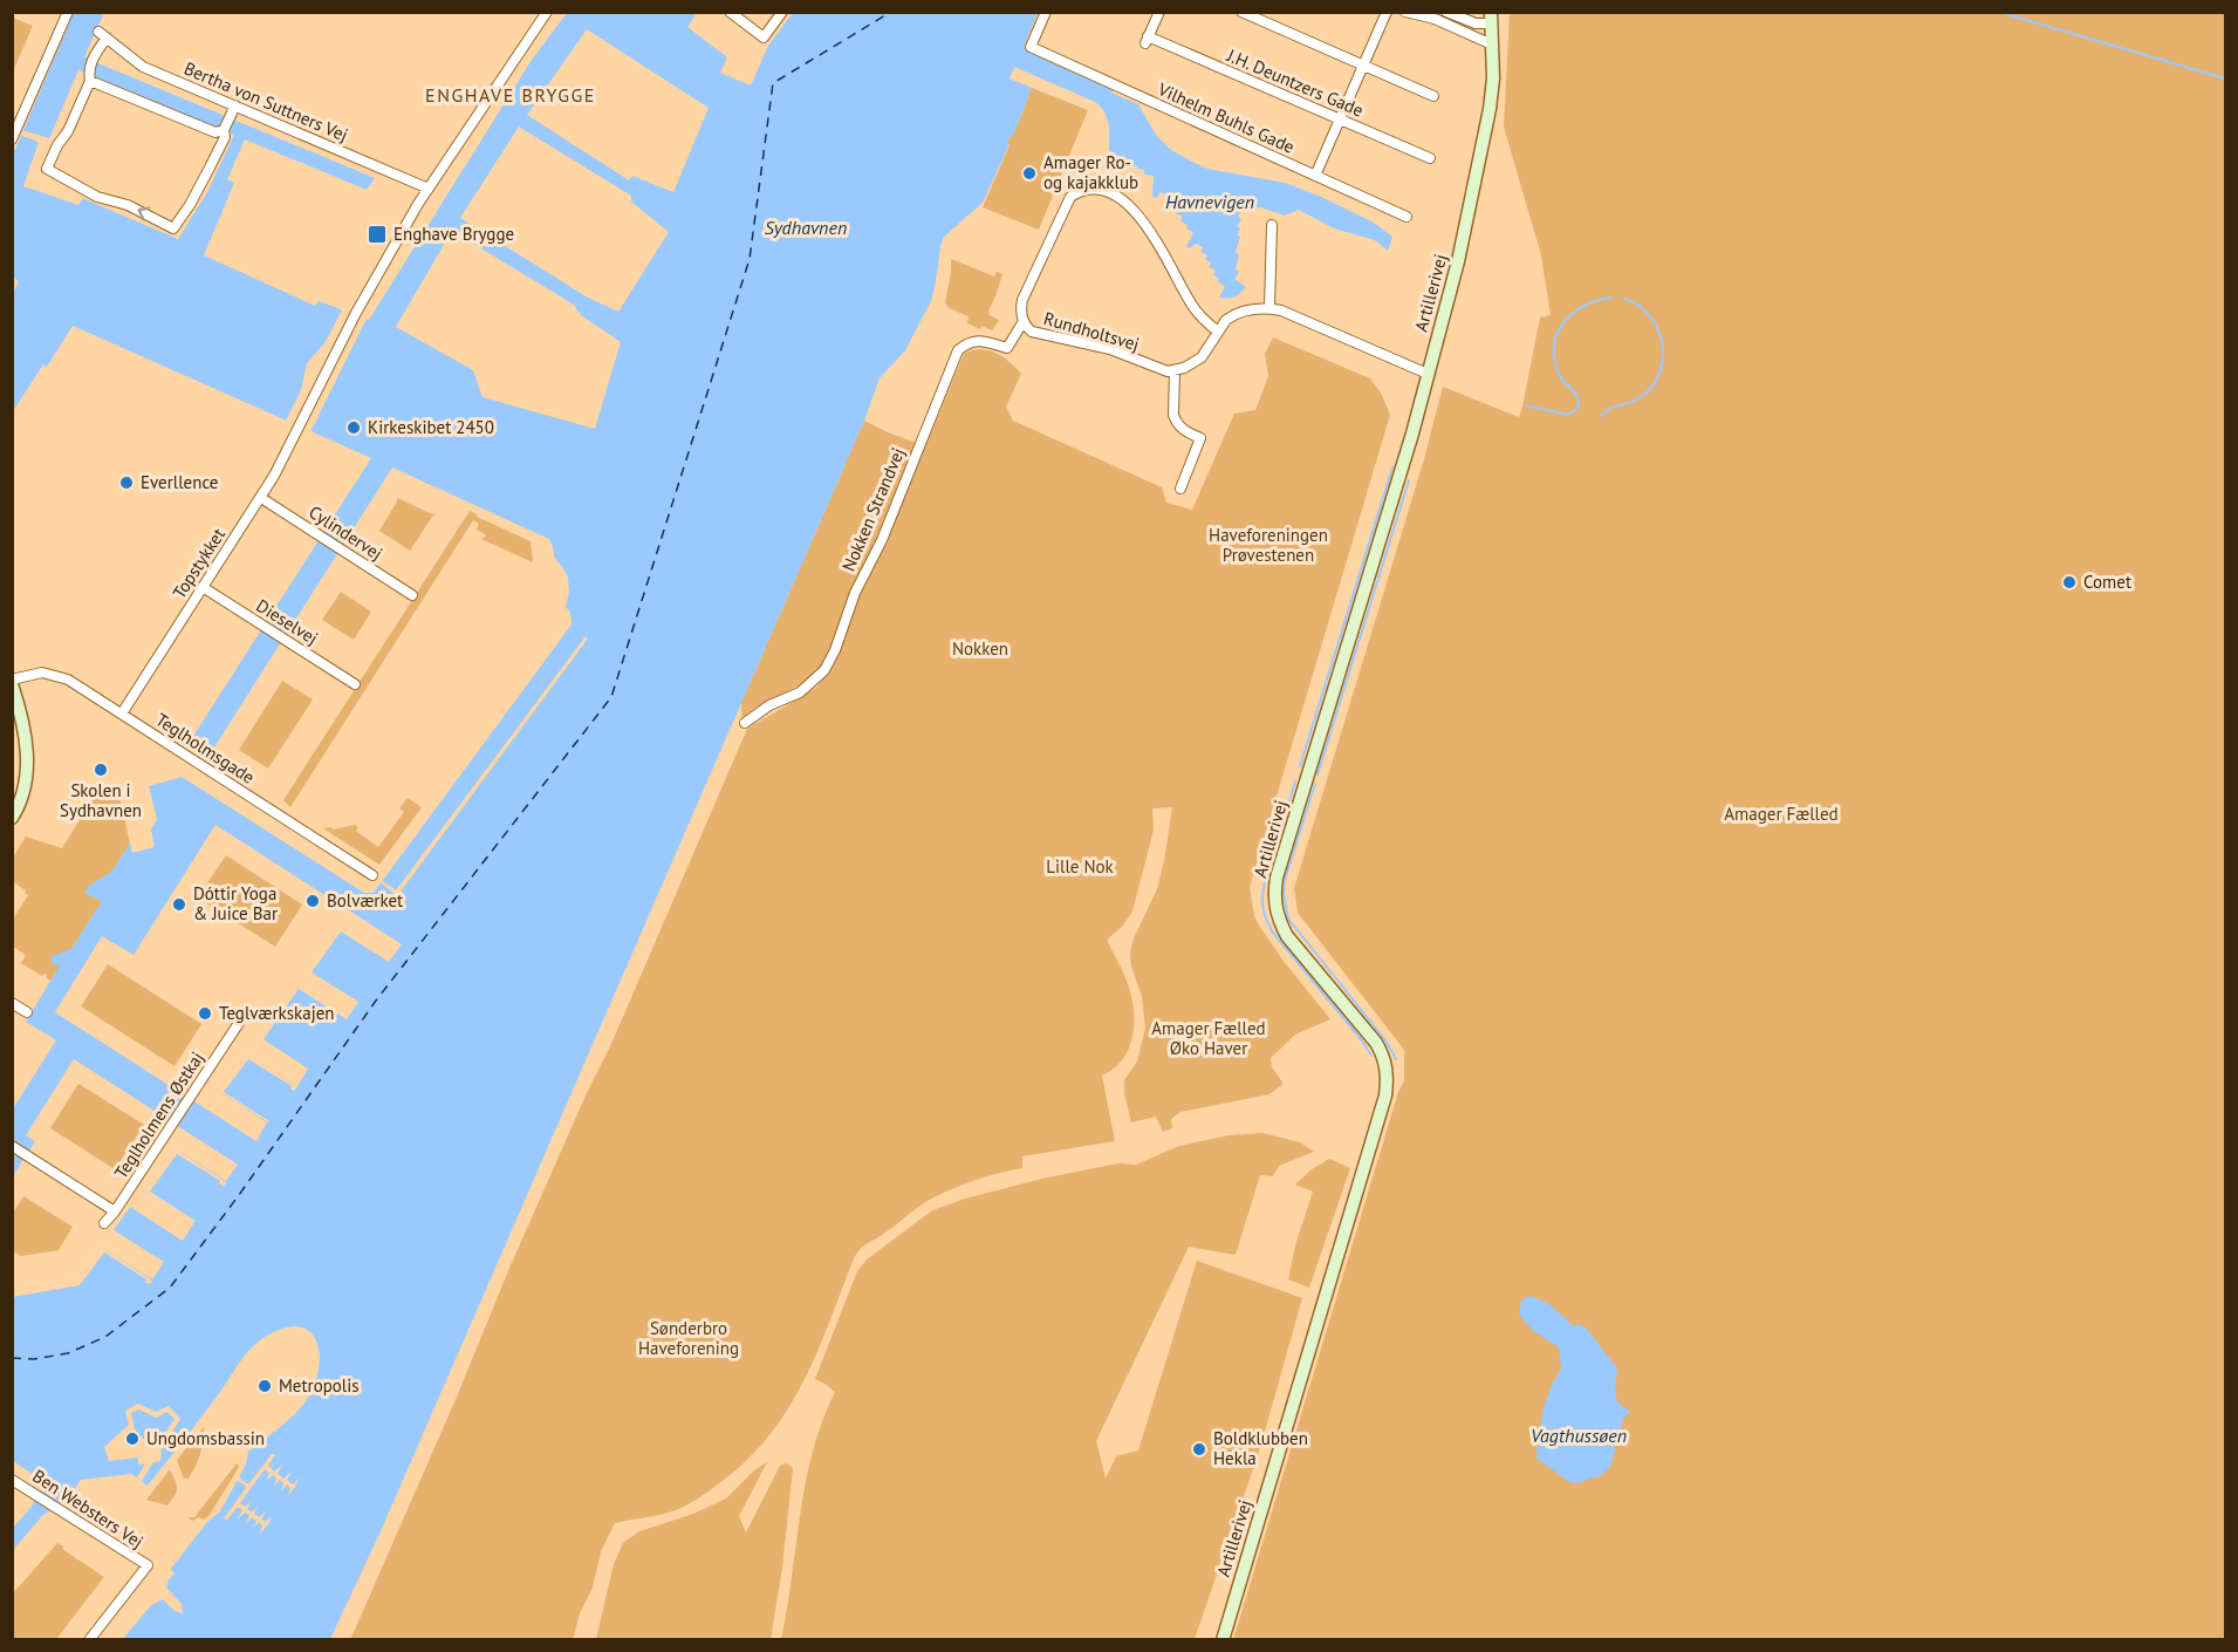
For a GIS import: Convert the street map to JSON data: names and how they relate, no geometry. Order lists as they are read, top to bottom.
{
  "streets": {
    "street": [
      "J.H. Deuntzers Gade",
      "Bertha von Suttners Vej",
      "Vilhelm Buhls Gade",
      "Artillerivej",
      "Rundholtsvej",
      "Nokken Strandvej",
      "Cylindervej",
      "Topstykket",
      "Dieselvej",
      "Teglholmsgade",
      "Teglholmens Østkaj",
      "Ben Websters Vej"
    ]
  },
  "crossings": [
    ["Bertha von Suttners Vej", "Topstykket"],
    ["Rundholtsvej", "Nokken Strandvej"],
    ["Cylindervej", "Topstykket"],
    ["Topstykket", "Dieselvej"],
    ["Topstykket", "Teglholmsgade"]
  ],
  "districts": ["ENGHAVE BRYGGE"],
  "water": ["Havnevigen", "Sydhavnen", "Vagthussøen"],
  "parks": [
    "Haveforeningen Prøvestenen",
    "Nokken",
    "Amager Fælled",
    "Lille Nok",
    "Amager Fælled Øko Haver",
    "Sønderbro Haveforening"
  ],
  "places": {
    "other": [
      "Amager Ro- og kajakklub",
      "Kirkeskibet 2450",
      "Everllence",
      "Comet",
      "Skolen i Sydhavnen",
      "Bolværket",
      "Dóttir Yoga & Juice Bar",
      "Teglværkskajen",
      "Metropolis",
      "Ungdomsbassin",
      "Boldklubben Hekla"
    ],
    "transit": ["Enghave Brygge"]
  }
}
